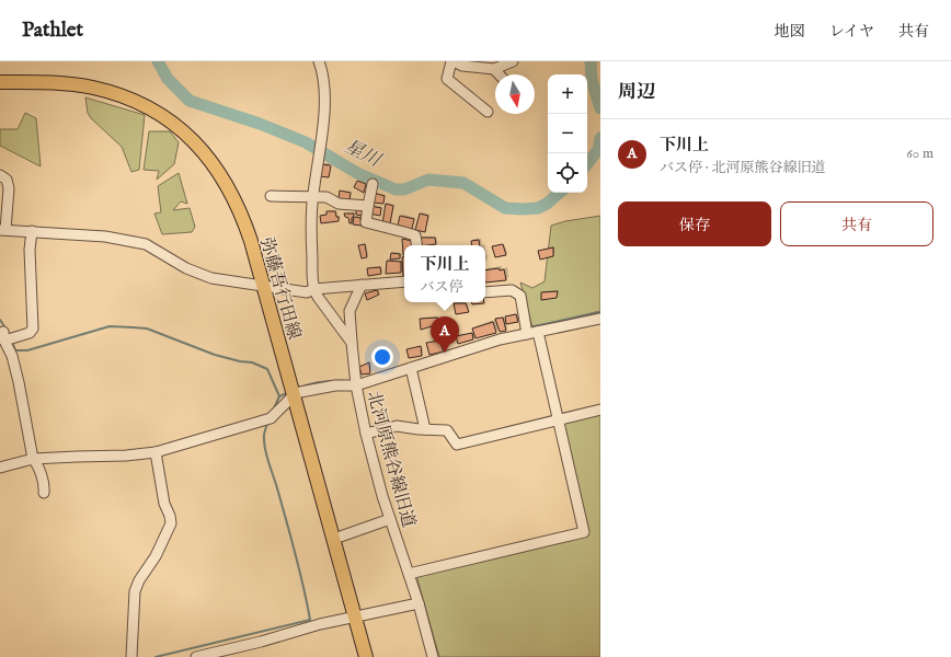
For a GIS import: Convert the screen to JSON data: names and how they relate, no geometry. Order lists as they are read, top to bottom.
{
  "streets": {
    "main road": ["弥藤吾行田線"],
    "street": ["北河原熊谷線旧道"]
  },
  "water": ["星川"],
  "north": "bottom",
  "page": {
    "header": "Pathlet",
    "nav": ["地図", "レイヤ", "共有"],
    "heading": "周辺",
    "map_buttons": ["+", "−"],
    "list": [
      {
        "mark": "A",
        "name": "下川上",
        "note": "バス停 · 北河原熊谷線旧道",
        "value": "60 m"
      }
    ],
    "buttons": ["保存", "共有"],
    "popup": ["下川上", "バス停"],
    "pins": "A"
  }
}
